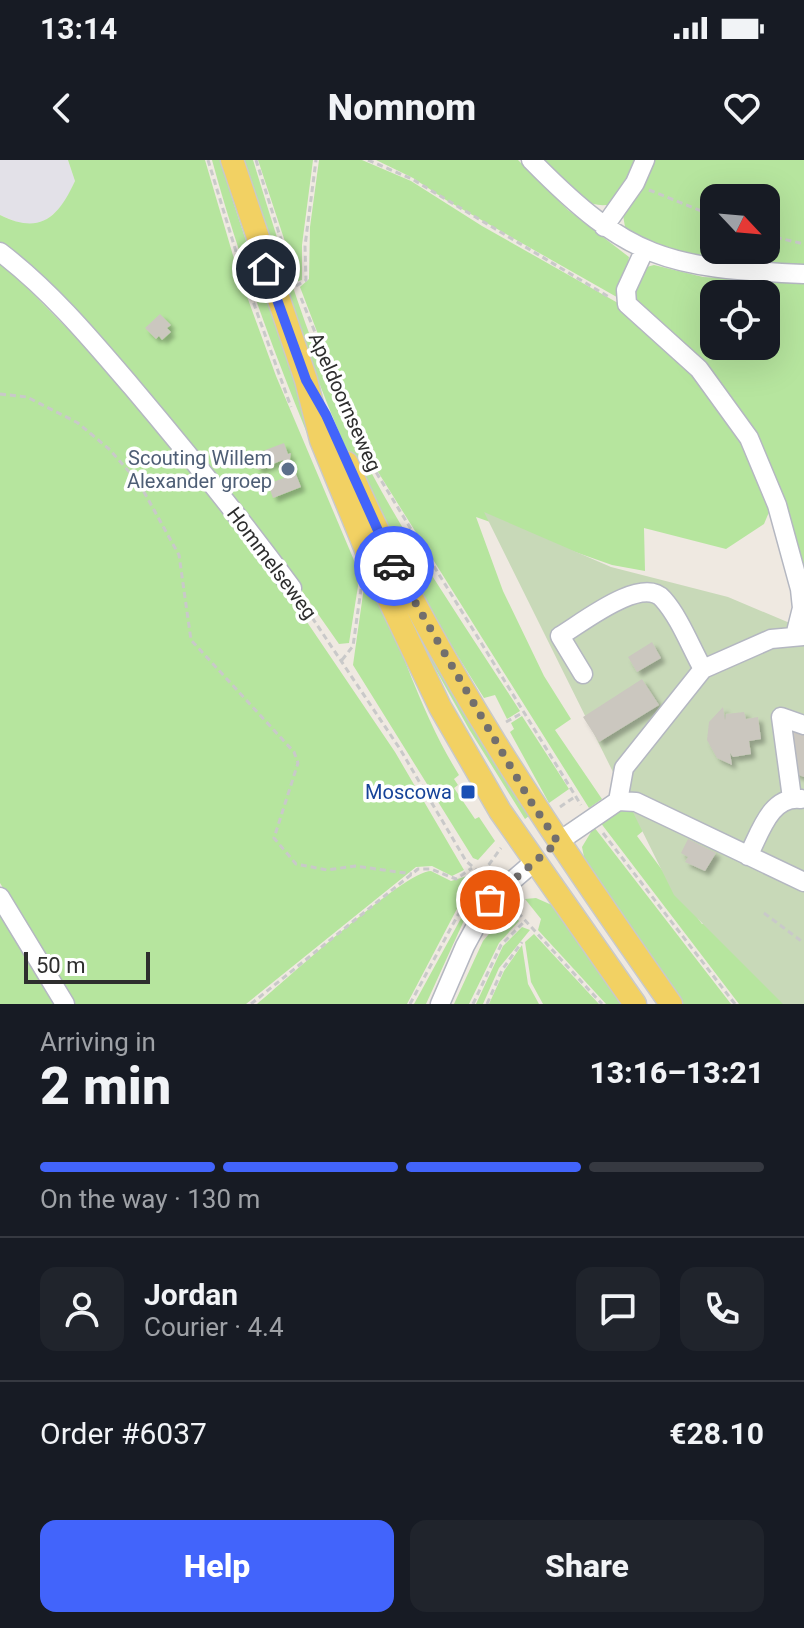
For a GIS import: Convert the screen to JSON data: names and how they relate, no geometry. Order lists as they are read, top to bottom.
{
  "streets": {
    "main road": ["Apeldoornseweg"],
    "street": ["Hommelseweg"]
  },
  "places": {
    "other": ["Scouting Willem Alexander groep"],
    "transit": ["Moscowa"]
  },
  "scale_bar": "50 m",
  "north": "bottom right",
  "page": {
    "status": "13:14",
    "header": "Nomnom",
    "scale": "50 m",
    "heading": ["2 min", "Arriving in", "13:16–13:21"],
    "panel": [
      "Jordan",
      "Courier · 4.4",
      "Order #6037",
      "€28.10"
    ],
    "bar": "On the way · 130 m",
    "buttons": ["Help", "Share"]
  }
}
